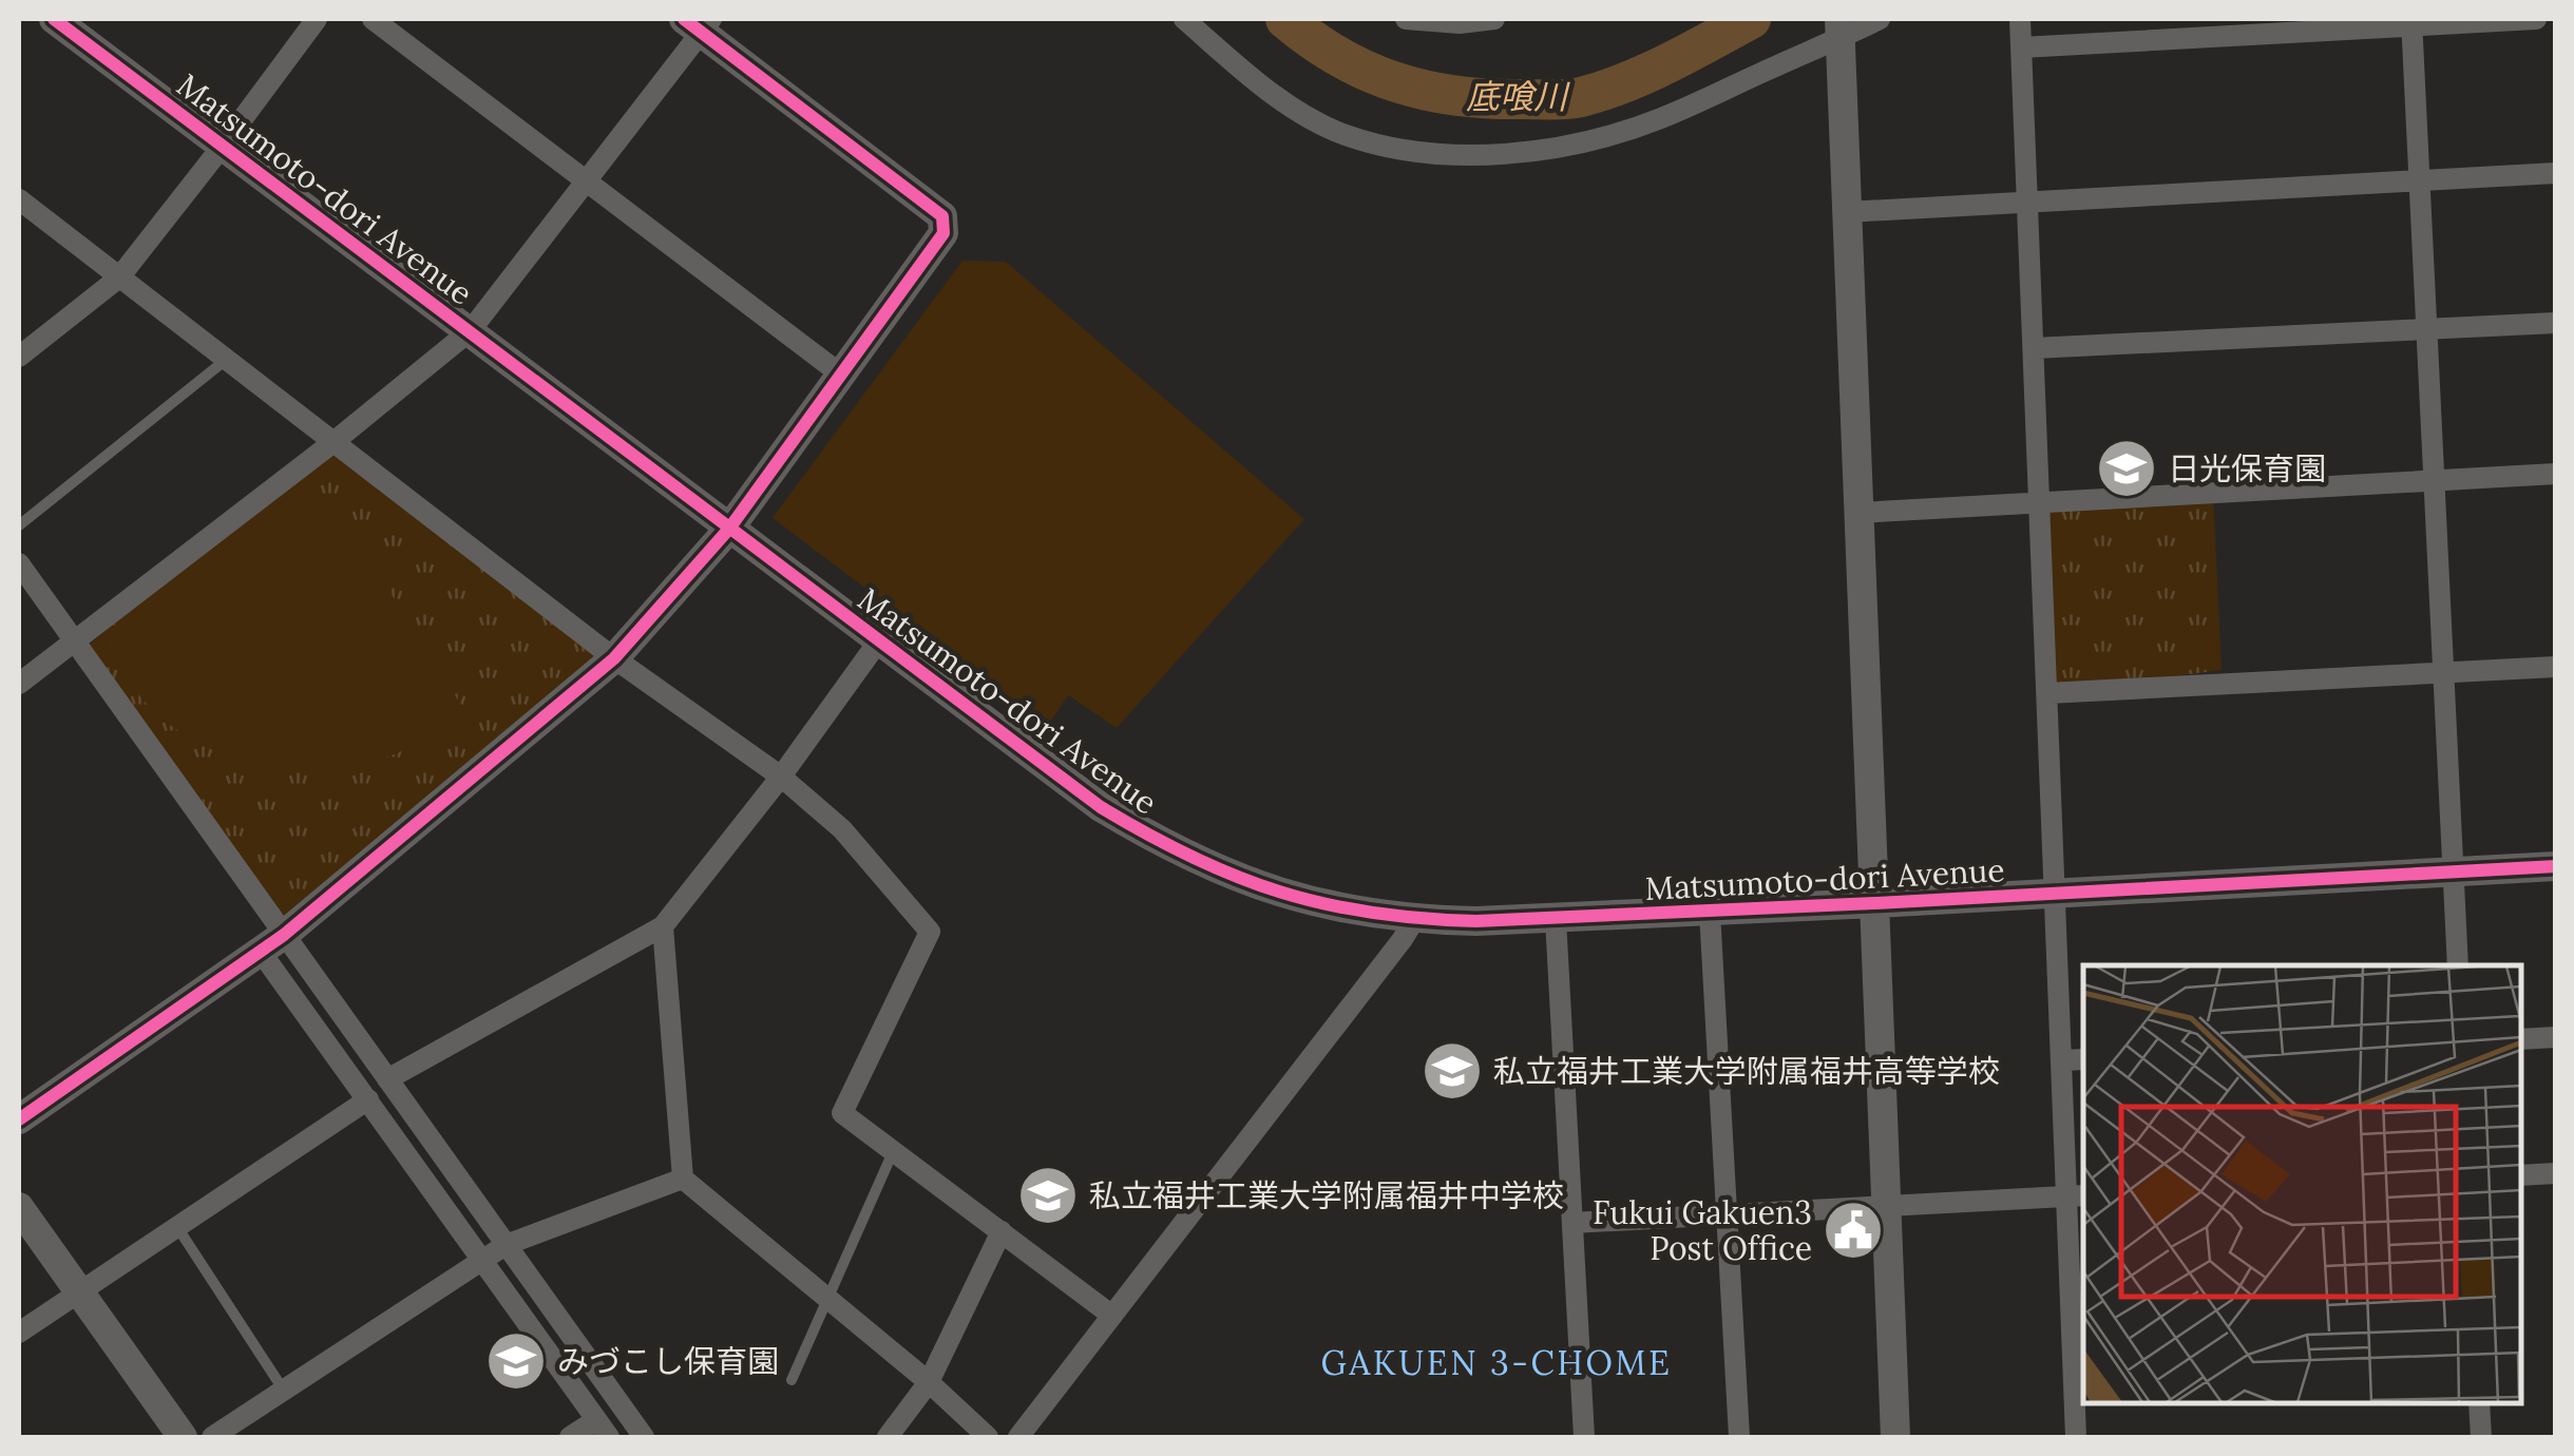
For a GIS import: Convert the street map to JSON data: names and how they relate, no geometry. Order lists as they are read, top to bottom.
{
  "streets": {
    "street": ["Matsumoto-dori Avenue"]
  },
  "districts": ["GAKUEN 3-CHOME"],
  "water": ["底喰川"],
  "places": {
    "school or university": [
      "日光保育園",
      "私立福井工業大学附属福井高等学校",
      "私立福井工業大学附属福井中学校",
      "みづこし保育園"
    ],
    "public building": ["Fukui Gakuen3 Post Office"]
  }
}
